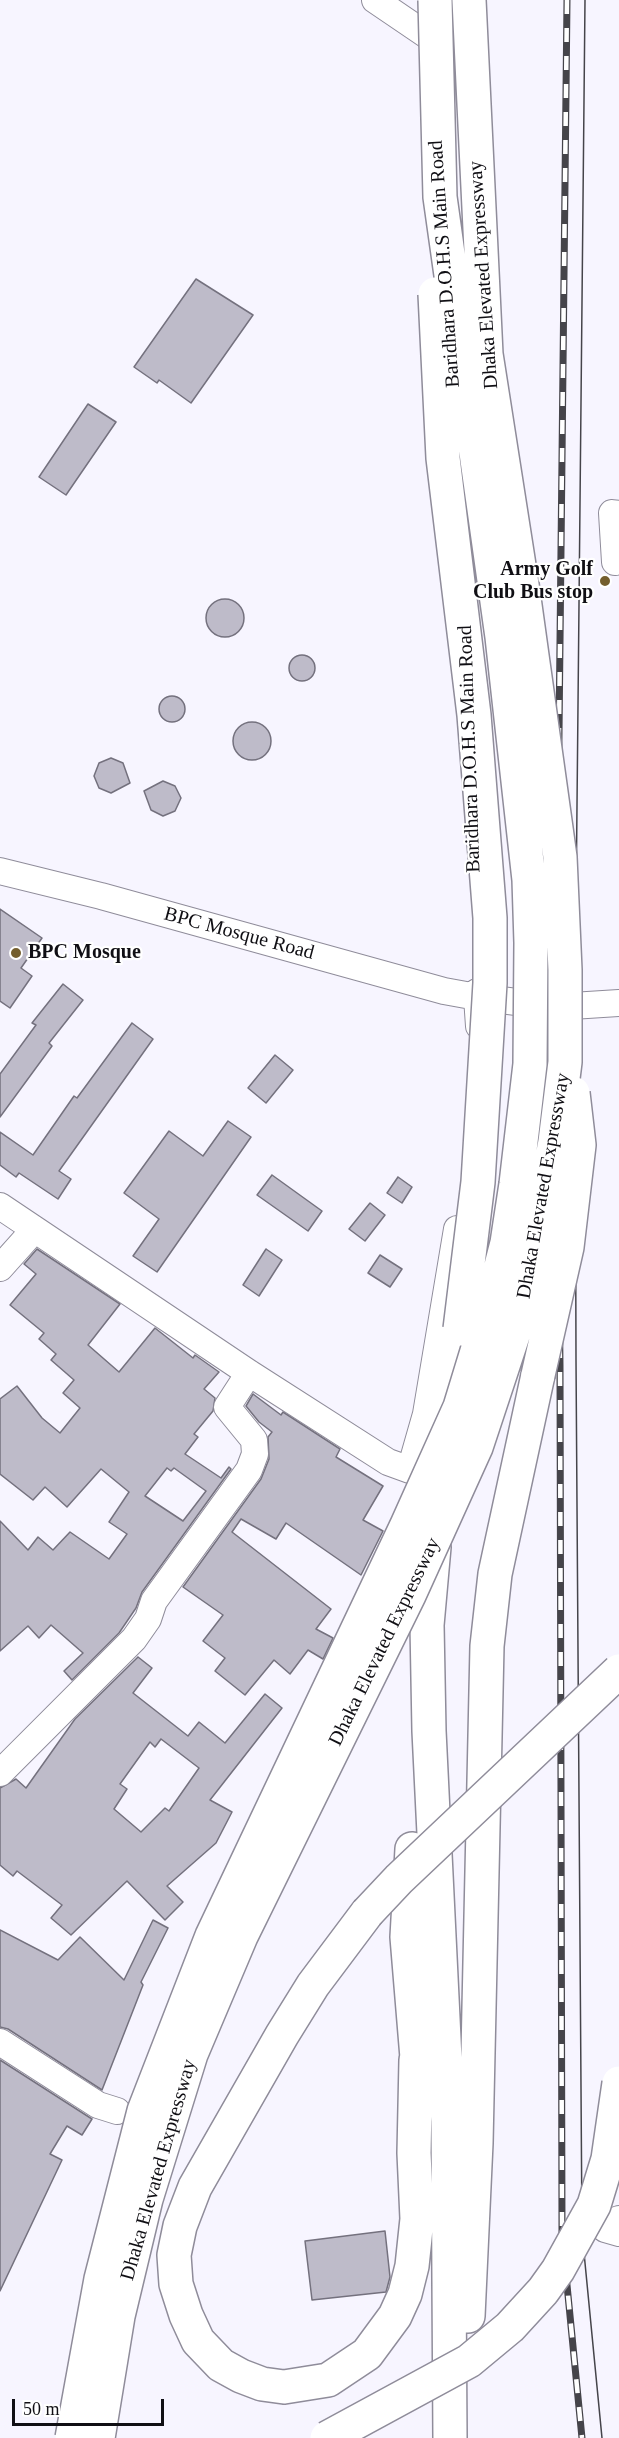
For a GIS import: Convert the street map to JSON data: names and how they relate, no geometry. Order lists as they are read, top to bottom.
{
  "streets": {
    "highway": ["Dhaka Elevated Expressway"],
    "street": ["Baridhara D.O.H.S Main Road", "BPC Mosque Road"]
  },
  "crossings": [
    ["Baridhara D.O.H.S Main Road", "BPC Mosque Road"]
  ],
  "places": ["Army Golf Club Bus stop", "BPC Mosque"],
  "scale_bar": "50 m"
}
